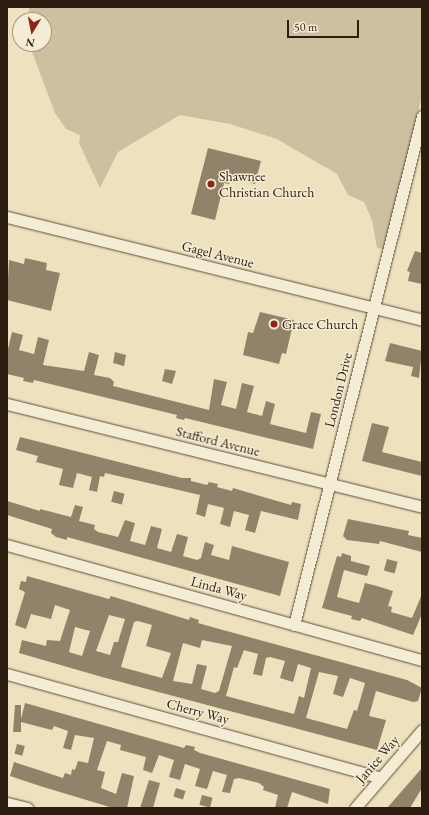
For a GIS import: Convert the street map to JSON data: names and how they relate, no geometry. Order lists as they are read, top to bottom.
{
  "streets": {
    "street": [
      "Gagel Avenue",
      "London Drive",
      "Stafford Avenue",
      "Linda Way",
      "Cherry Way",
      "Janice Way"
    ]
  },
  "crossings": [
    ["Gagel Avenue", "London Drive"],
    ["London Drive", "Stafford Avenue"],
    ["London Drive", "Linda Way"],
    ["Cherry Way", "Janice Way"]
  ],
  "places": ["Shawnee Christian Church", "Grace Church"],
  "scale_bar": "50 m",
  "north": "bottom"
}
